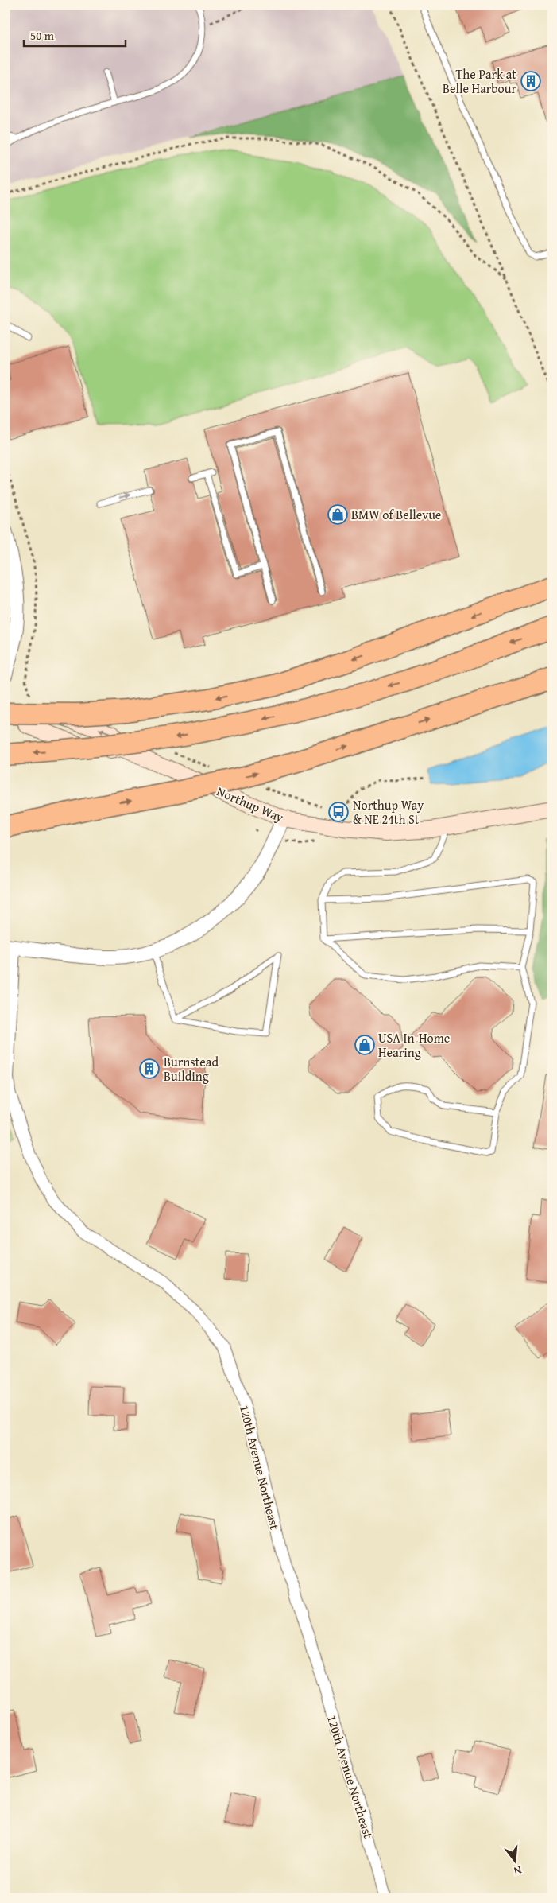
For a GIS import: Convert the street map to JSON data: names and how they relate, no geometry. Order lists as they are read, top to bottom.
{
  "streets": {
    "main road": ["Northup Way"],
    "street": ["120th Avenue Northeast"]
  },
  "places": {
    "building": ["The Park at Belle Harbour", "Burnstead Building"],
    "shop": ["BMW of Bellevue", "USA In-Home Hearing"],
    "bus stop": ["Northup Way & NE 24th St"]
  },
  "scale_bar": "50 m",
  "north": "bottom"
}
